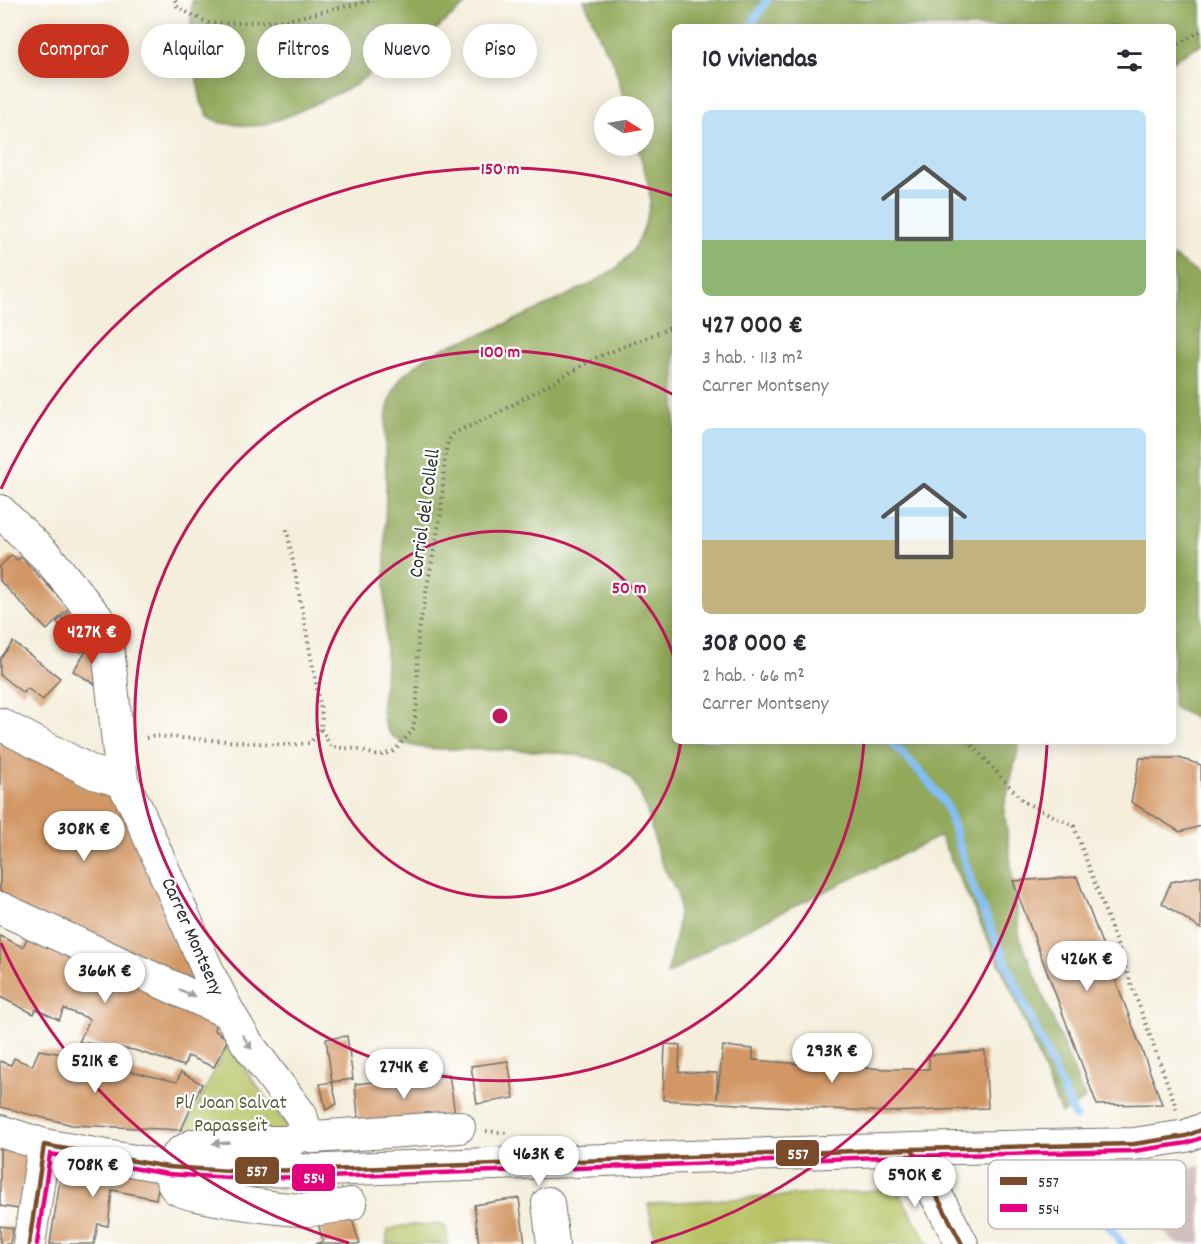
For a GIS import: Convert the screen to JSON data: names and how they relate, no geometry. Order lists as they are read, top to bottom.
{
  "streets": {
    "street": ["Carrer Montseny"],
    "path": ["Corriol del Collell"]
  },
  "parks": ["Pl/ Joan Salvat Papasseït"],
  "lines": ["transit line 557", "transit line 554"],
  "legend": ["557", "554"],
  "north": "right",
  "page": {
    "chip": [
      "Comprar",
      "Alquilar",
      "Filtros",
      "Nuevo",
      "Piso"
    ],
    "heading": "10 viviendas",
    "list": [
      {
        "name": "427 000 €",
        "note": "3 hab. · 113 m² · Carrer Montseny"
      },
      {
        "name": "308 000 €",
        "note": "2 hab. · 66 m² · Carrer Montseny"
      }
    ],
    "price": [
      "427K €",
      "308K €",
      "426K €",
      "366K €",
      "293K €",
      "521K €",
      "274K €",
      "463K €",
      "708K €",
      "590K €"
    ]
  },
  "rings": ["150 m", "100 m", "50 m"]
}
